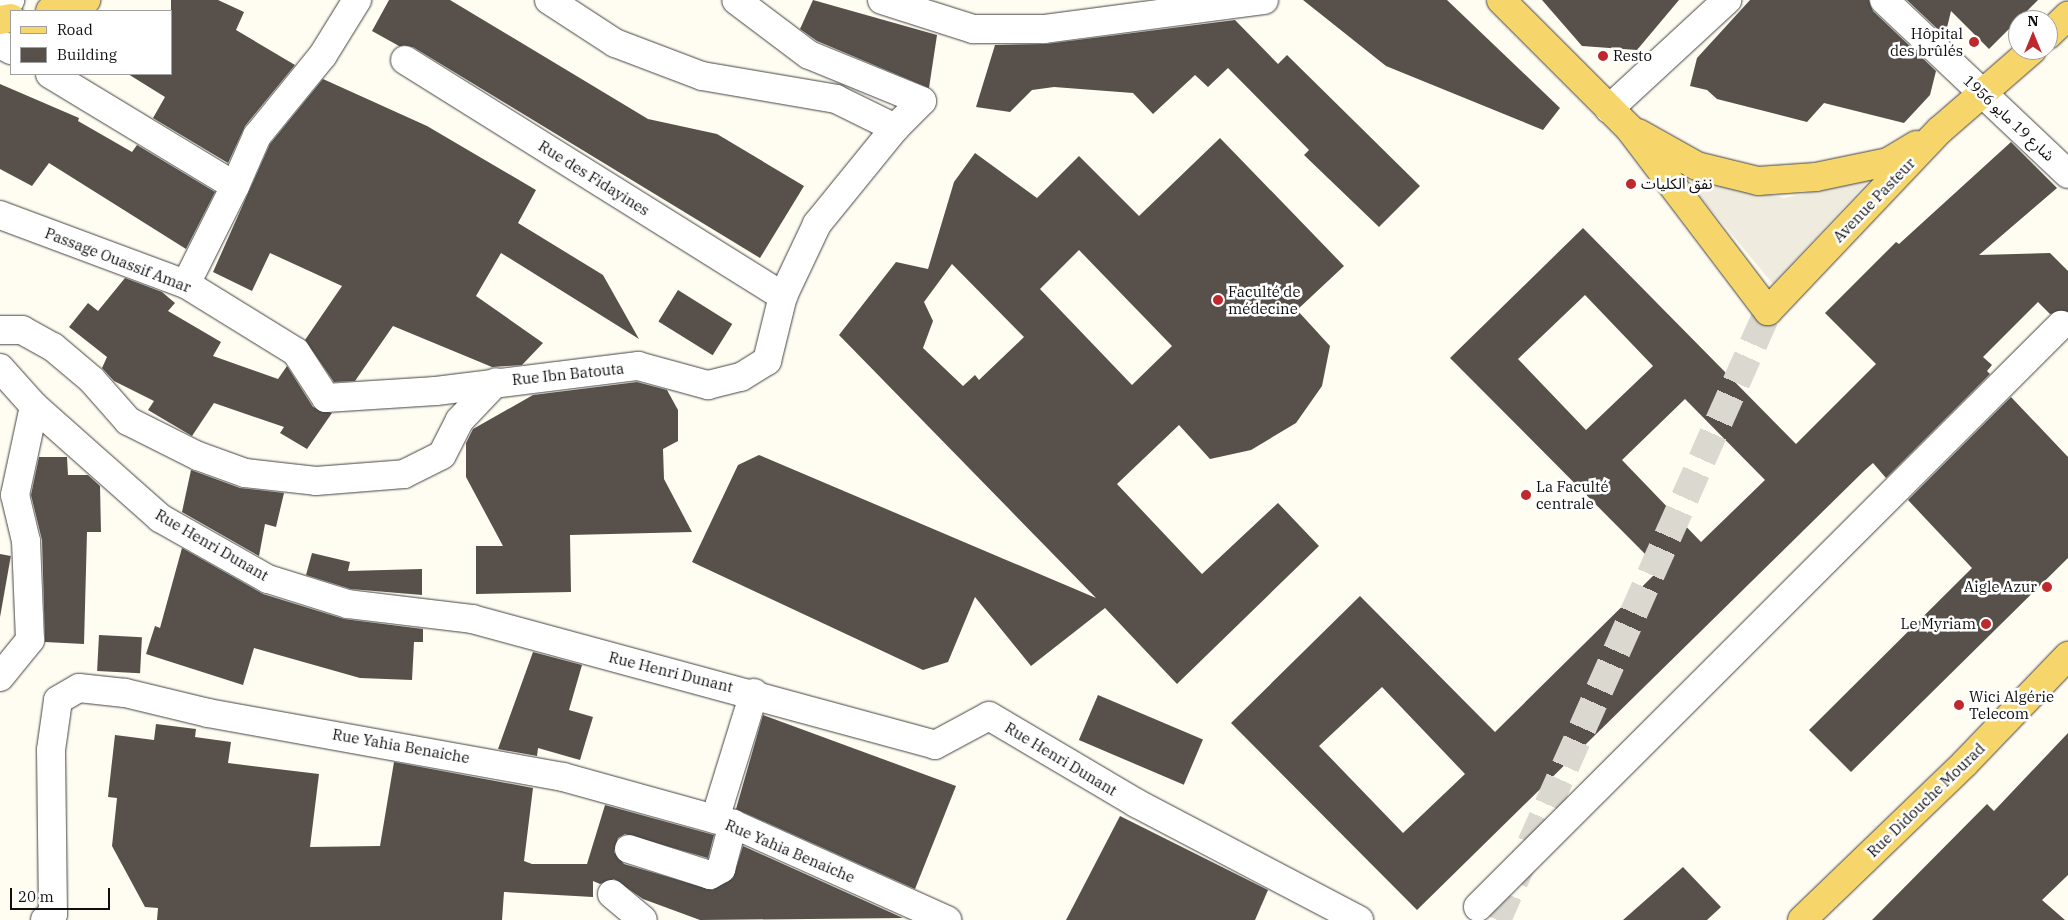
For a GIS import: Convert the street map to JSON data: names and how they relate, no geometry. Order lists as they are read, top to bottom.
{
  "streets": {
    "main road": ["Avenue Pasteur", "Rue Didouche Mourad"],
    "street": [
      "شارع 19 مايو 1956",
      "Rue des Fidayines",
      "Passage Ouassif Amar",
      "Rue Ibn Batouta",
      "Rue Henri Dunant",
      "Rue Yahia Benaiche"
    ]
  },
  "crossings": [
    ["شارع 19 مايو 1956", "Avenue Pasteur"],
    ["Rue des Fidayines", "Rue Ibn Batouta"],
    ["Passage Ouassif Amar", "Rue Ibn Batouta"]
  ],
  "places": [
    "Hôpital des brûlés",
    "Resto",
    "نفق الكليات",
    "Faculté de médecine",
    "La Faculté centrale",
    "Aigle Azur",
    "Le Myriam",
    "Wici Algérie Telecom"
  ],
  "legend": ["Road", "Building"],
  "scale_bar": "20 m",
  "north": "top"
}
